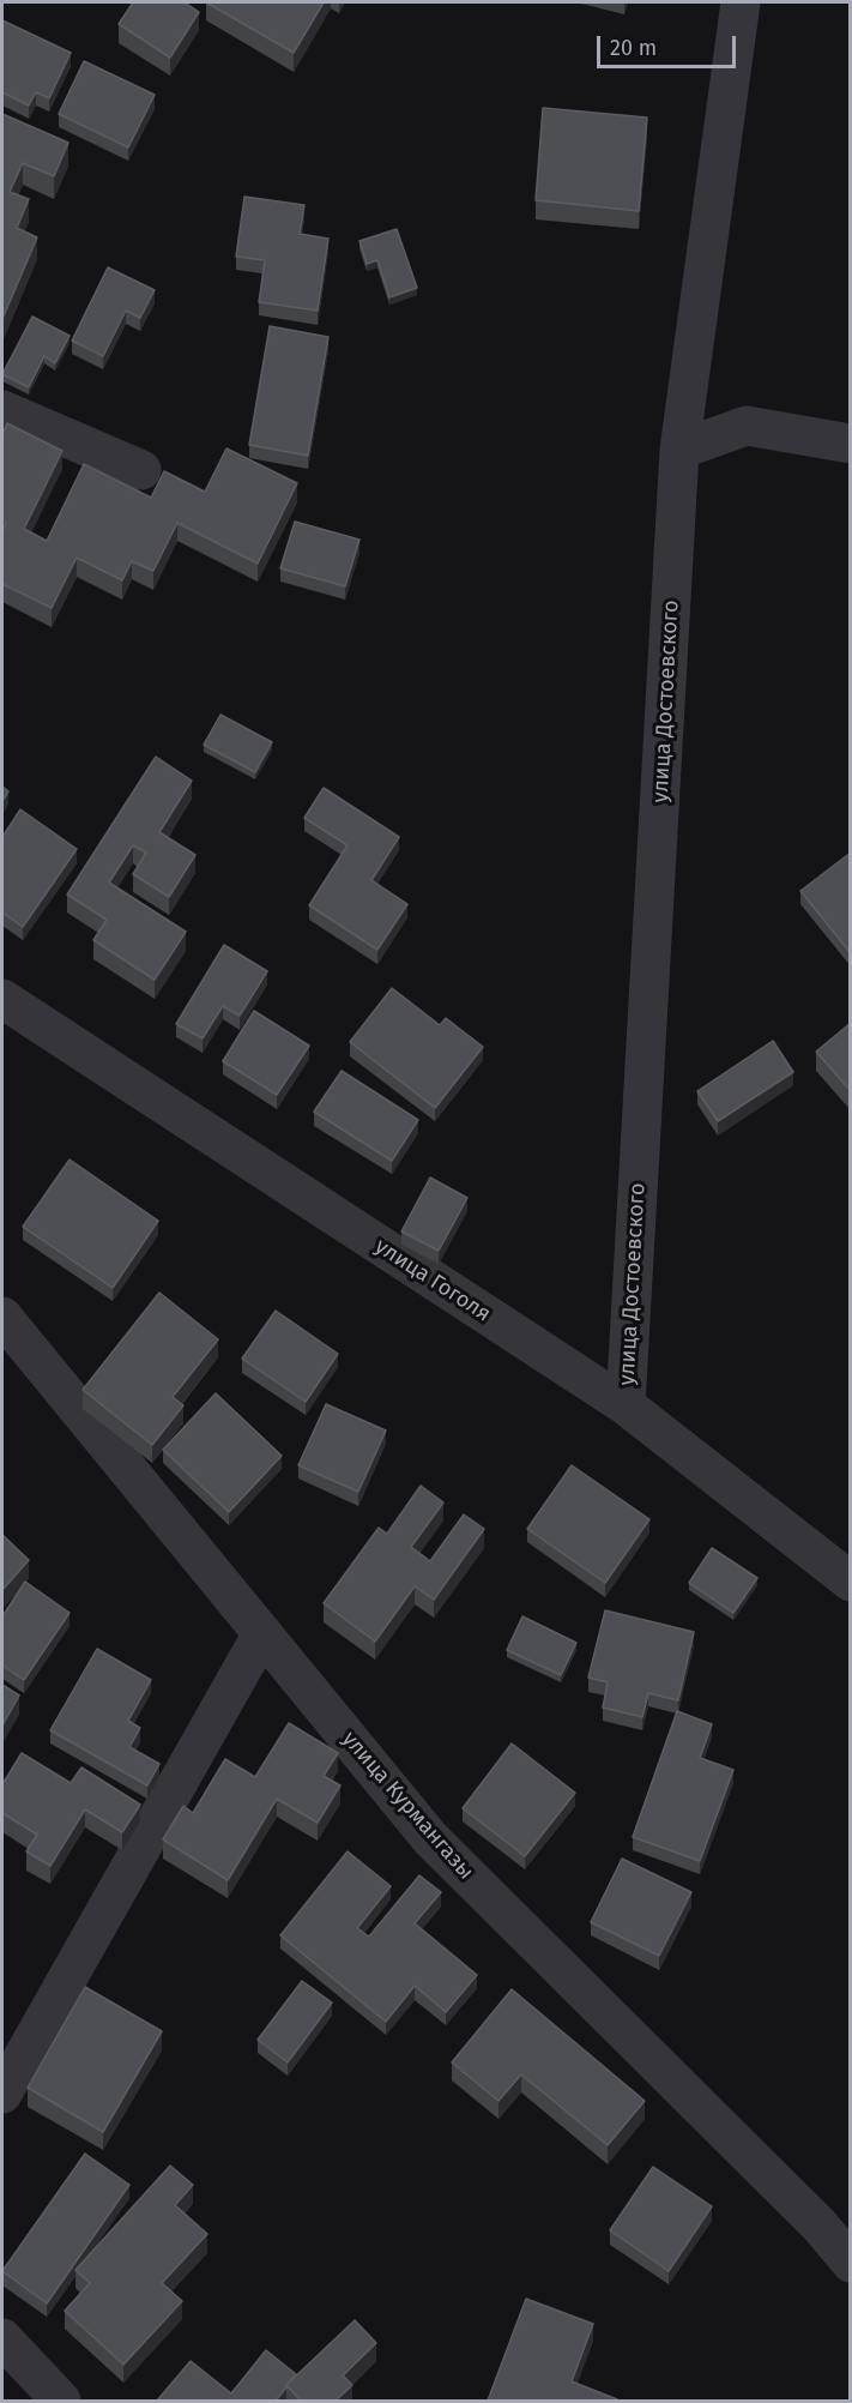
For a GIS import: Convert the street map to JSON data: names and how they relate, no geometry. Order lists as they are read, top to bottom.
{
  "streets": {
    "street": ["улица Достоевского", "улица Гоголя", "улица Курмангазы"]
  },
  "crossings": [
    ["улица Достоевского", "улица Гоголя"]
  ],
  "scale_bar": "20 m"
}
